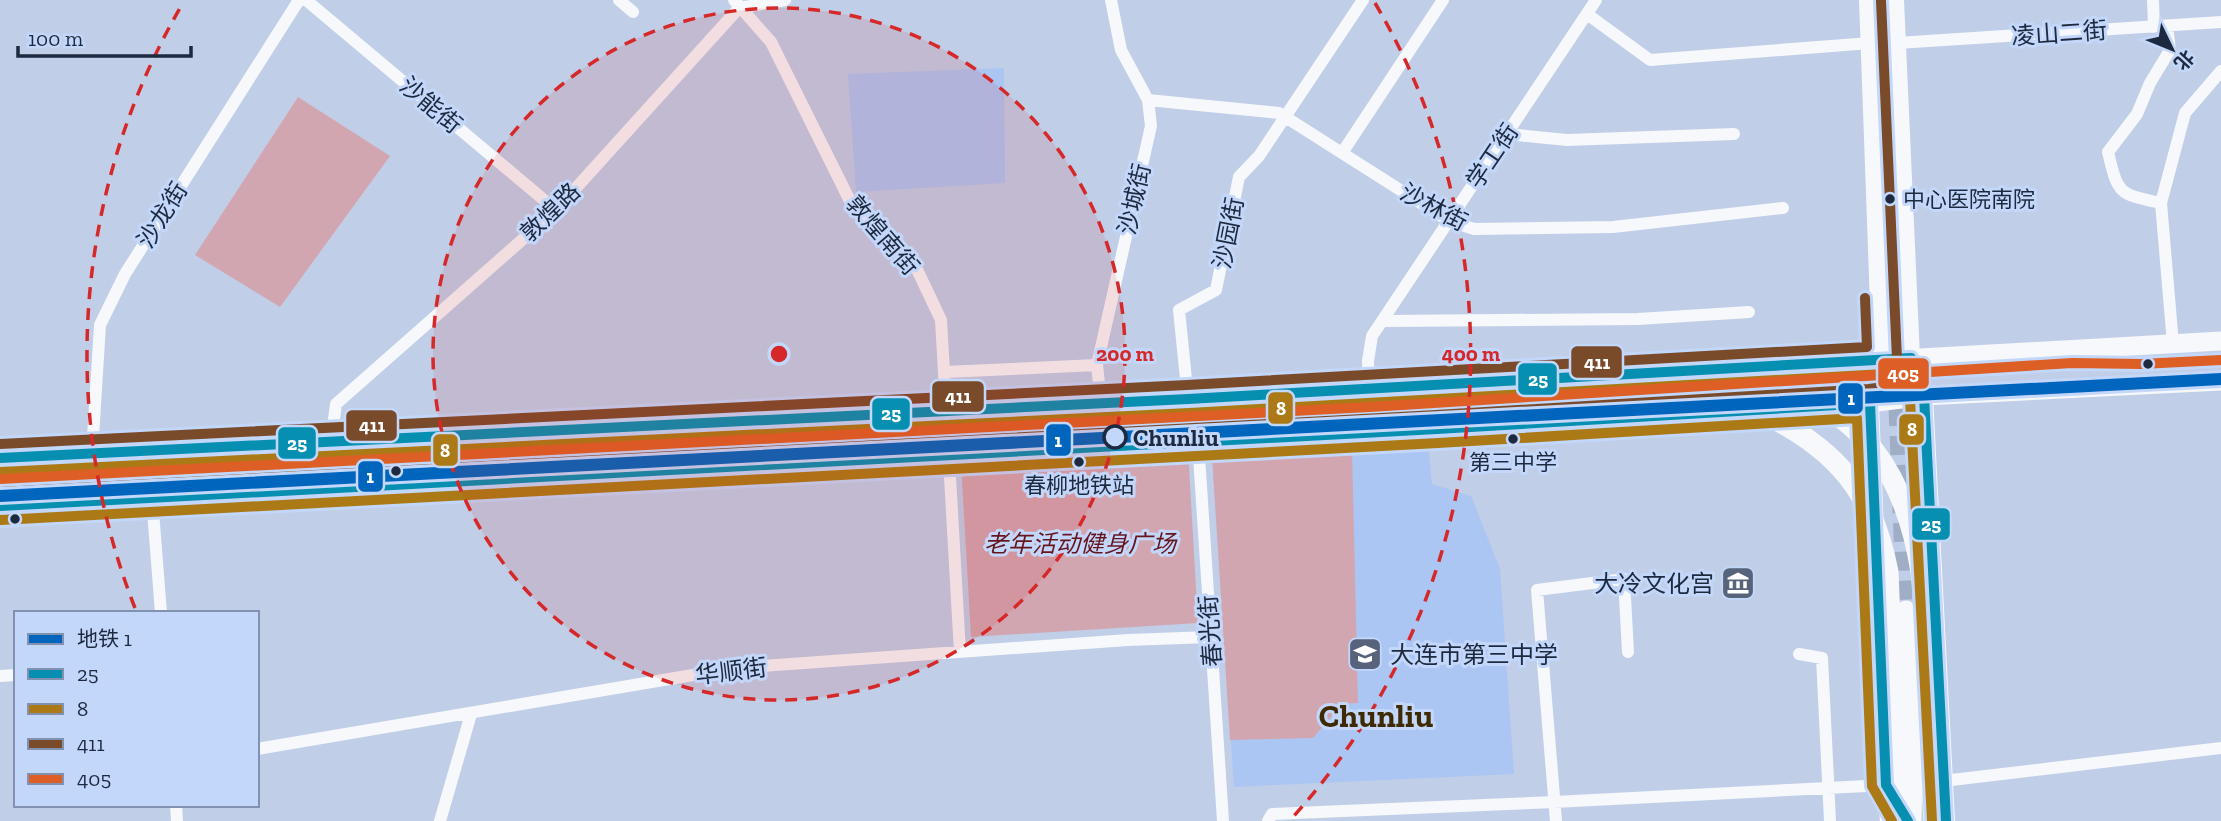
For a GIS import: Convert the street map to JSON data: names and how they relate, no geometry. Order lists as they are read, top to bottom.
{
  "streets": {
    "street": [
      "凌山二街",
      "沙能街",
      "学工街",
      "沙城街",
      "沙林街",
      "敦煌路",
      "沙龙街",
      "沙园街",
      "敦煌南街",
      "春光街",
      "华顺街"
    ]
  },
  "crossings": [
    ["沙能街", "敦煌路"],
    ["学工街", "沙林街"],
    ["沙城街", "沙林街"],
    ["沙林街", "沙园街"],
    ["敦煌路", "敦煌南街"],
    ["敦煌南街", "华顺街"],
    ["春光街", "华顺街"]
  ],
  "districts": ["Chunliu"],
  "parks": ["老年活动健身广场"],
  "places": {
    "other": [
      "中心医院南院",
      "Chunliu",
      "第三中学",
      "春柳地铁站"
    ],
    "museum": ["大冷文化宫"],
    "school or university": ["大连市第三中学"]
  },
  "lines": [
    "transit line 411",
    "transit line 25",
    "transit line 405",
    "transit line 8",
    "metro line 1"
  ],
  "legend": [
    "地铁 1",
    "25",
    "8",
    "411",
    "405"
  ],
  "scale_bar": "100 m",
  "north": "bottom right",
  "rings": ["200 m", "400 m"]
}
